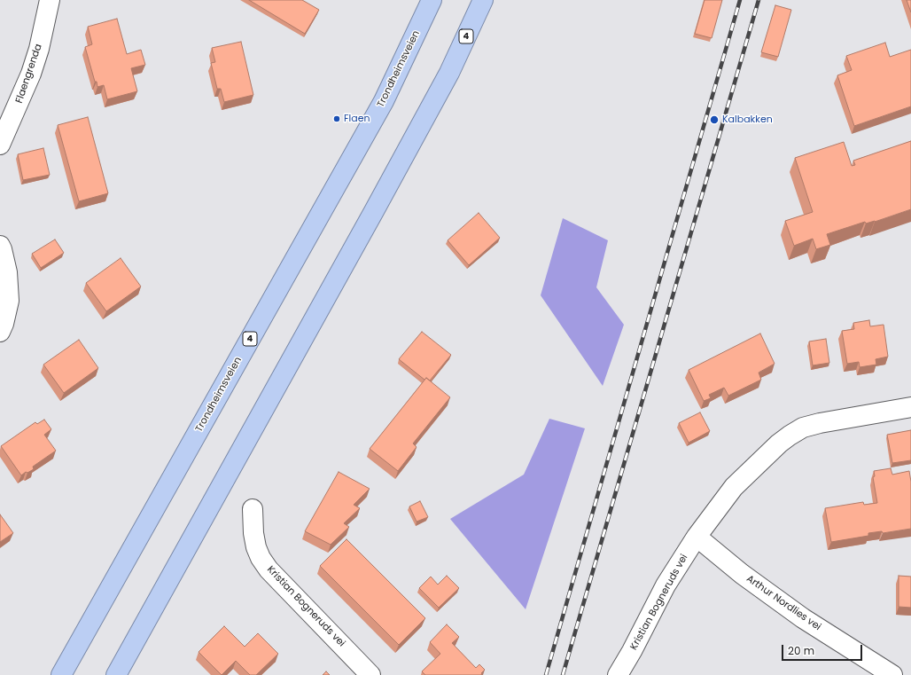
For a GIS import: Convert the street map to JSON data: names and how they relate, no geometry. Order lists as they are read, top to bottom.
{
  "streets": {
    "highway": ["4", "Trondheimsveien"],
    "street": ["Flaengrenda", "Kristian Bogneruds vei", "Arthur Nordlies vei"]
  },
  "crossings": [
    ["Kristian Bogneruds vei", "Arthur Nordlies vei"]
  ],
  "places": ["Flaen", "Kalbakken"],
  "scale_bar": "20 m"
}
